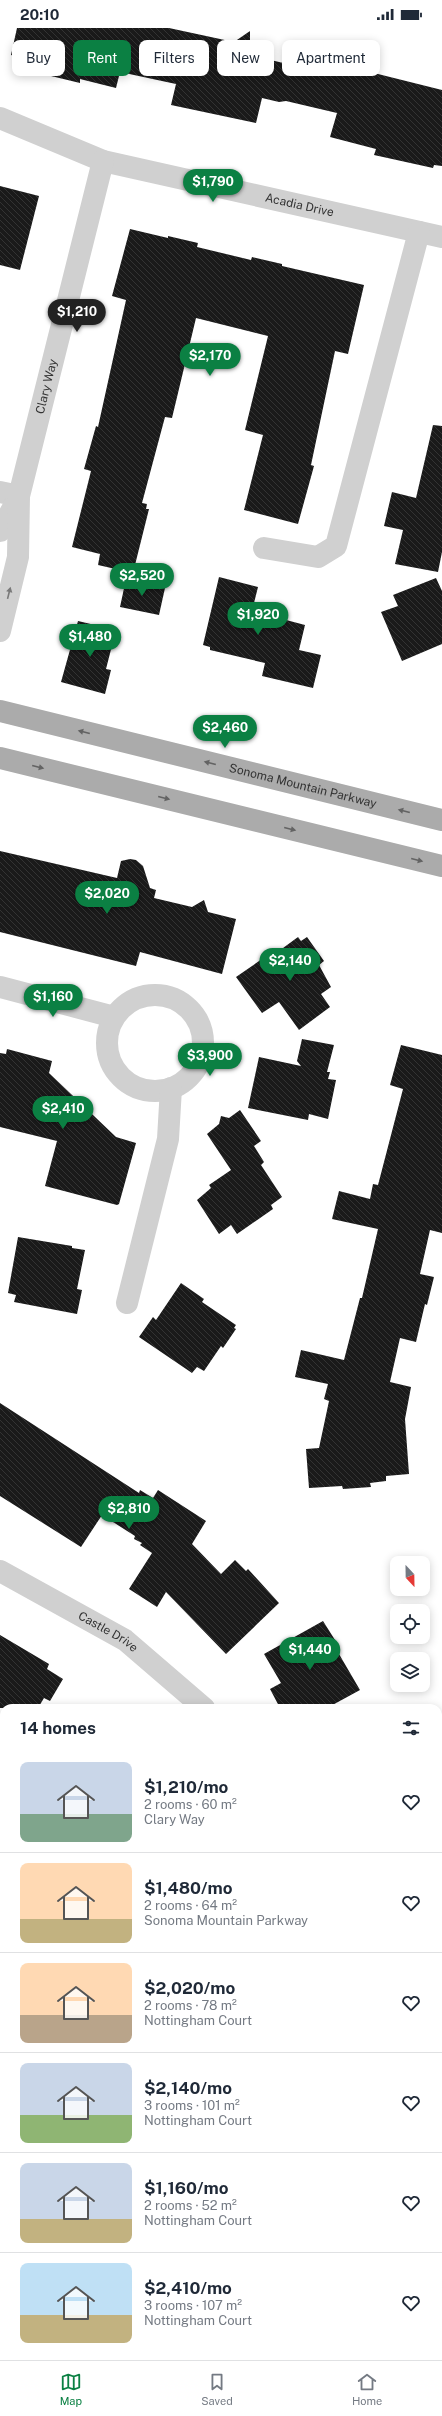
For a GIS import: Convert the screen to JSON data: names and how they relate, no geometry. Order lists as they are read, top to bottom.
{
  "streets": {
    "main road": ["Sonoma Mountain Parkway"],
    "street": ["Acadia Drive", "Clary Way", "Castle Drive"]
  },
  "crossings": [
    ["Acadia Drive", "Clary Way"]
  ],
  "north": "bottom",
  "page": {
    "status": "20:10",
    "chip": [
      "Buy",
      "Rent",
      "Filters",
      "New",
      "Apartment"
    ],
    "price": [
      "$1,790",
      "$1,210",
      "$2,170",
      "$2,520",
      "$1,920",
      "$1,480",
      "$2,460",
      "$2,020",
      "$2,140",
      "$1,160",
      "$3,900",
      "$2,410",
      "$2,810",
      "$1,440"
    ],
    "heading": "14 homes",
    "list": [
      {
        "name": "$1,210/mo",
        "note": "2 rooms · 60 m² · Clary Way"
      },
      {
        "name": "$1,480/mo",
        "note": "2 rooms · 64 m² · Sonoma Mountain Parkway"
      },
      {
        "name": "$2,020/mo",
        "note": "2 rooms · 78 m² · Nottingham Court"
      },
      {
        "name": "$2,140/mo",
        "note": "3 rooms · 101 m² · Nottingham Court"
      },
      {
        "name": "$1,160/mo",
        "note": "2 rooms · 52 m² · Nottingham Court"
      },
      {
        "name": "$2,410/mo",
        "note": "3 rooms · 107 m² · Nottingham Court"
      }
    ],
    "tabs": ["Map", "Saved", "Home"]
  }
}
